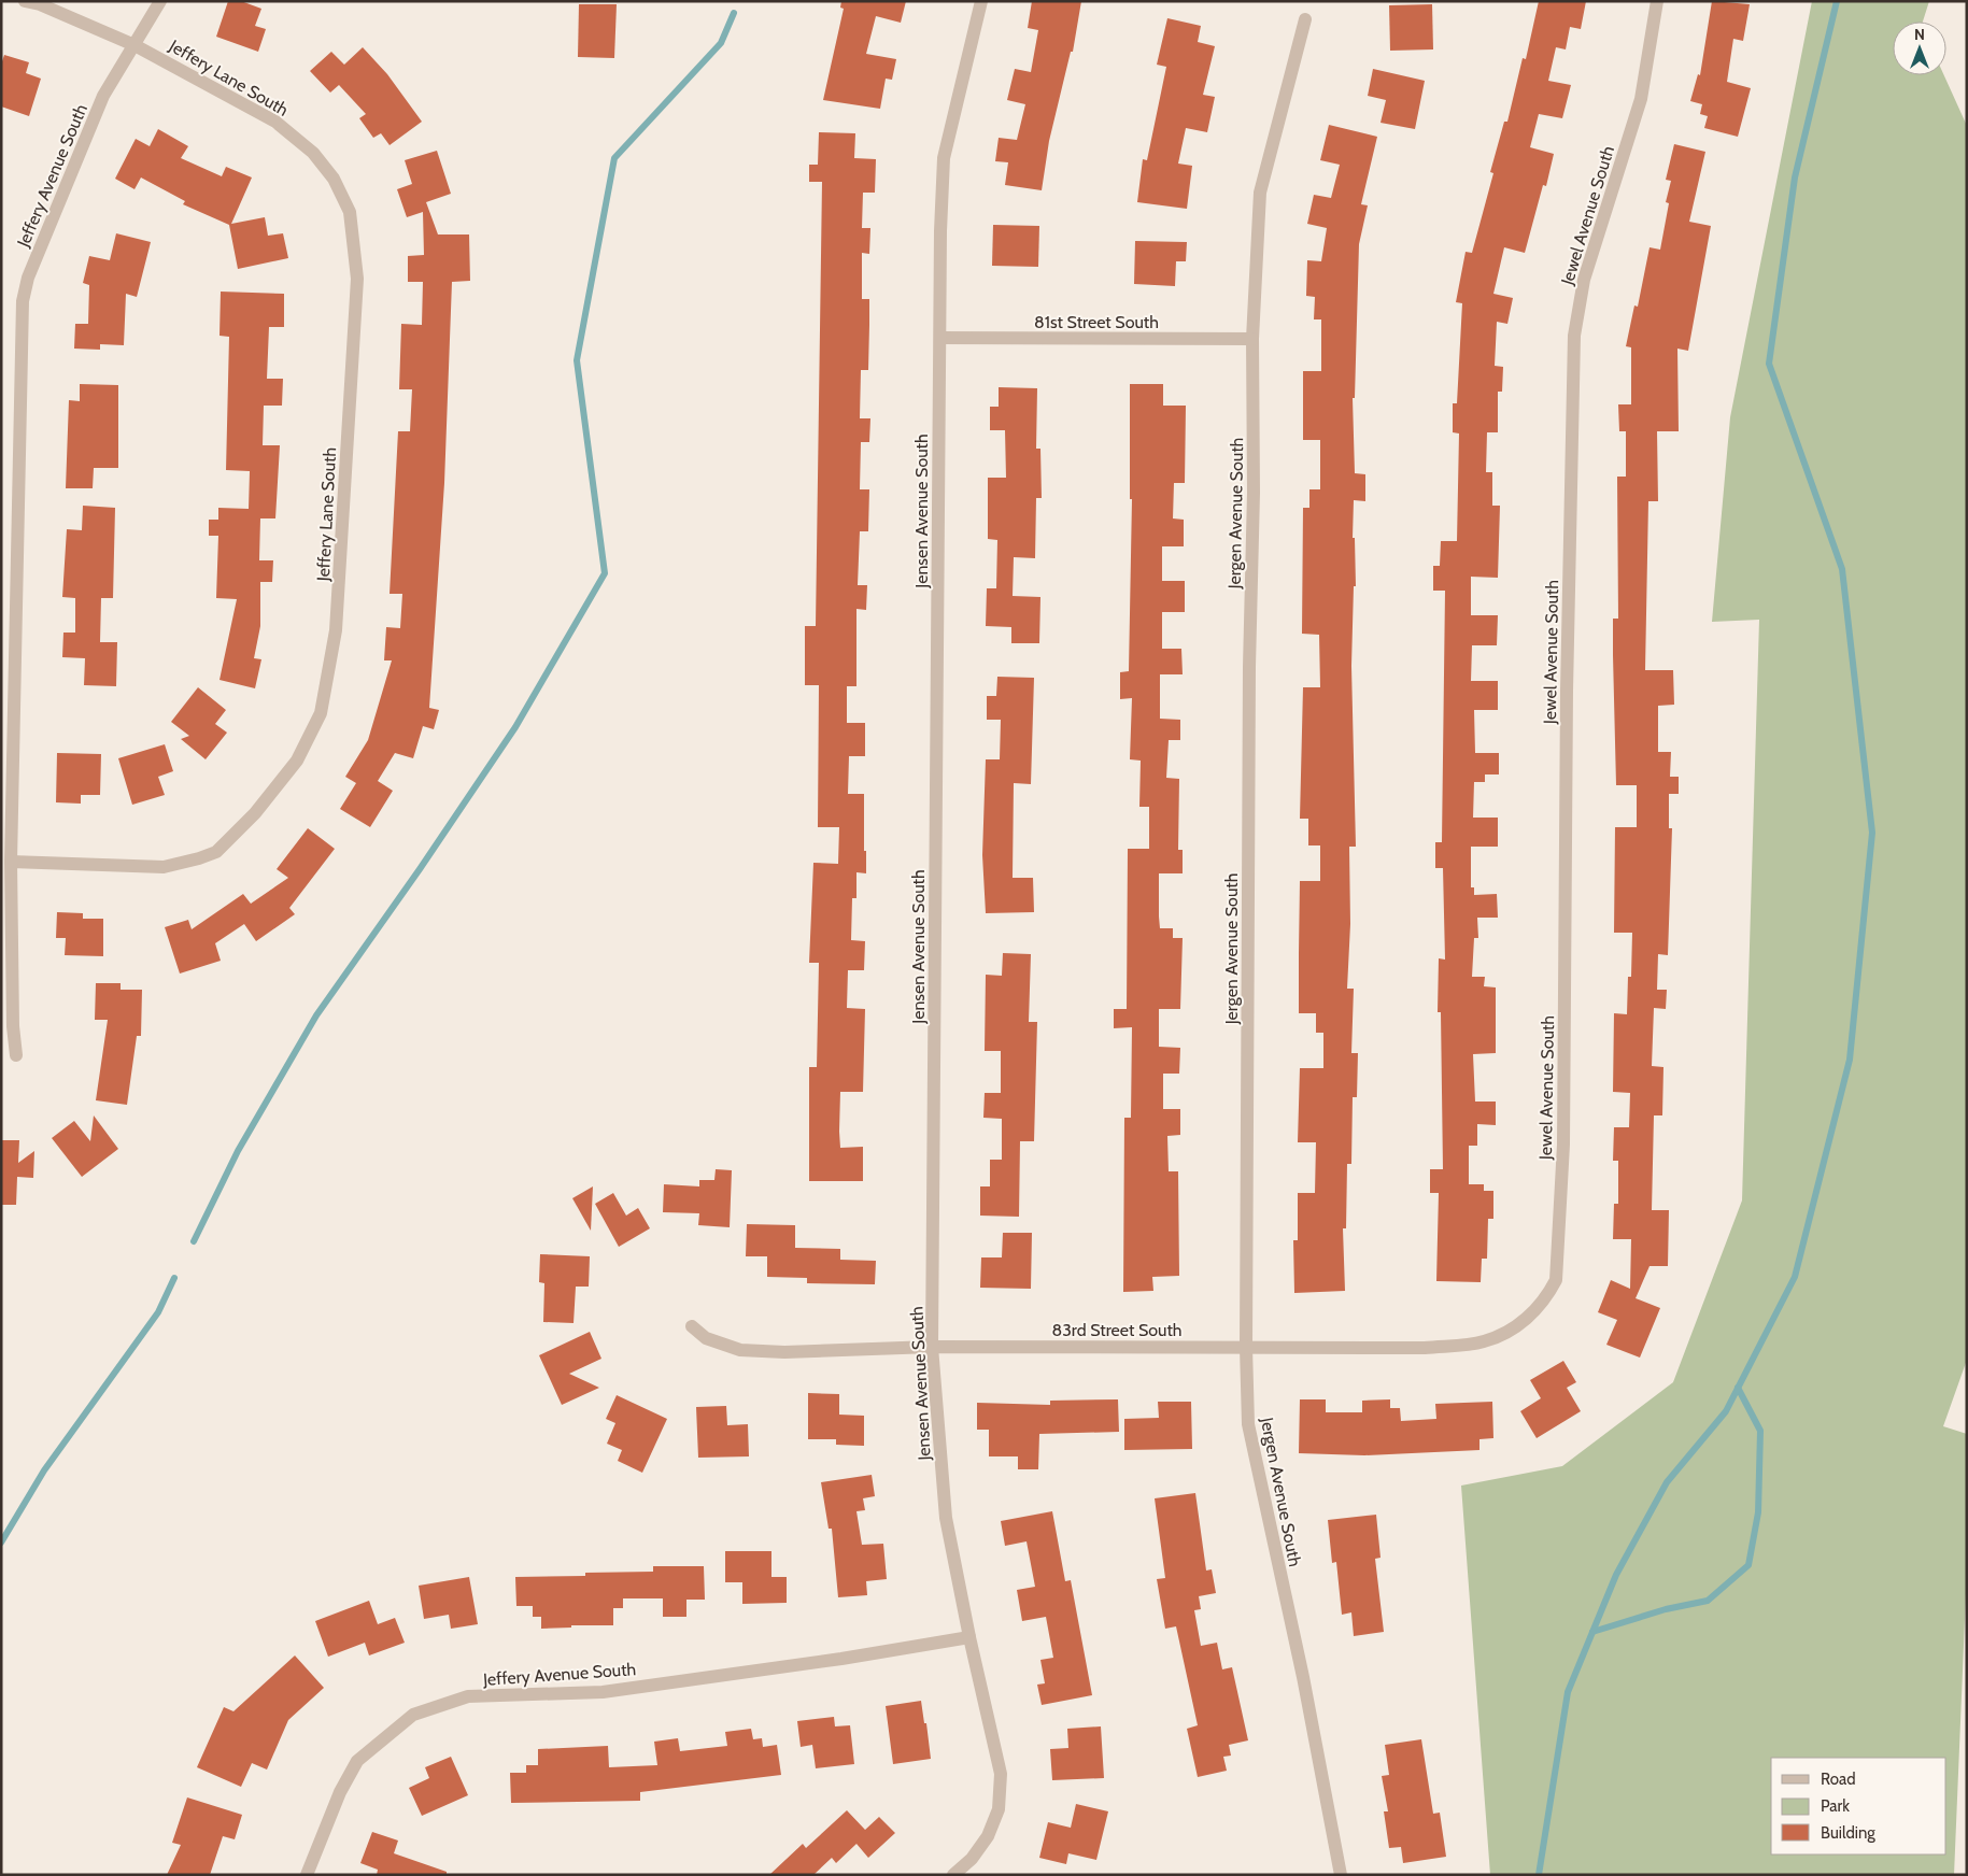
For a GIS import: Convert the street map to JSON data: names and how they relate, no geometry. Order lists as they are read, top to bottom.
{
  "streets": {
    "street": [
      "Jeffery Lane South",
      "Jeffery Avenue South",
      "Jewel Avenue South",
      "81st Street South",
      "Jensen Avenue South",
      "Jergen Avenue South",
      "83rd Street South"
    ]
  },
  "crossings": [
    ["Jeffery Lane South", "Jeffery Avenue South"],
    ["Jeffery Avenue South", "Jensen Avenue South"],
    ["Jewel Avenue South", "83rd Street South"],
    ["81st Street South", "Jensen Avenue South"],
    ["81st Street South", "Jergen Avenue South"],
    ["Jensen Avenue South", "83rd Street South"],
    ["Jergen Avenue South", "83rd Street South"]
  ],
  "legend": ["Road", "Park", "Building"],
  "north": "top"
}
